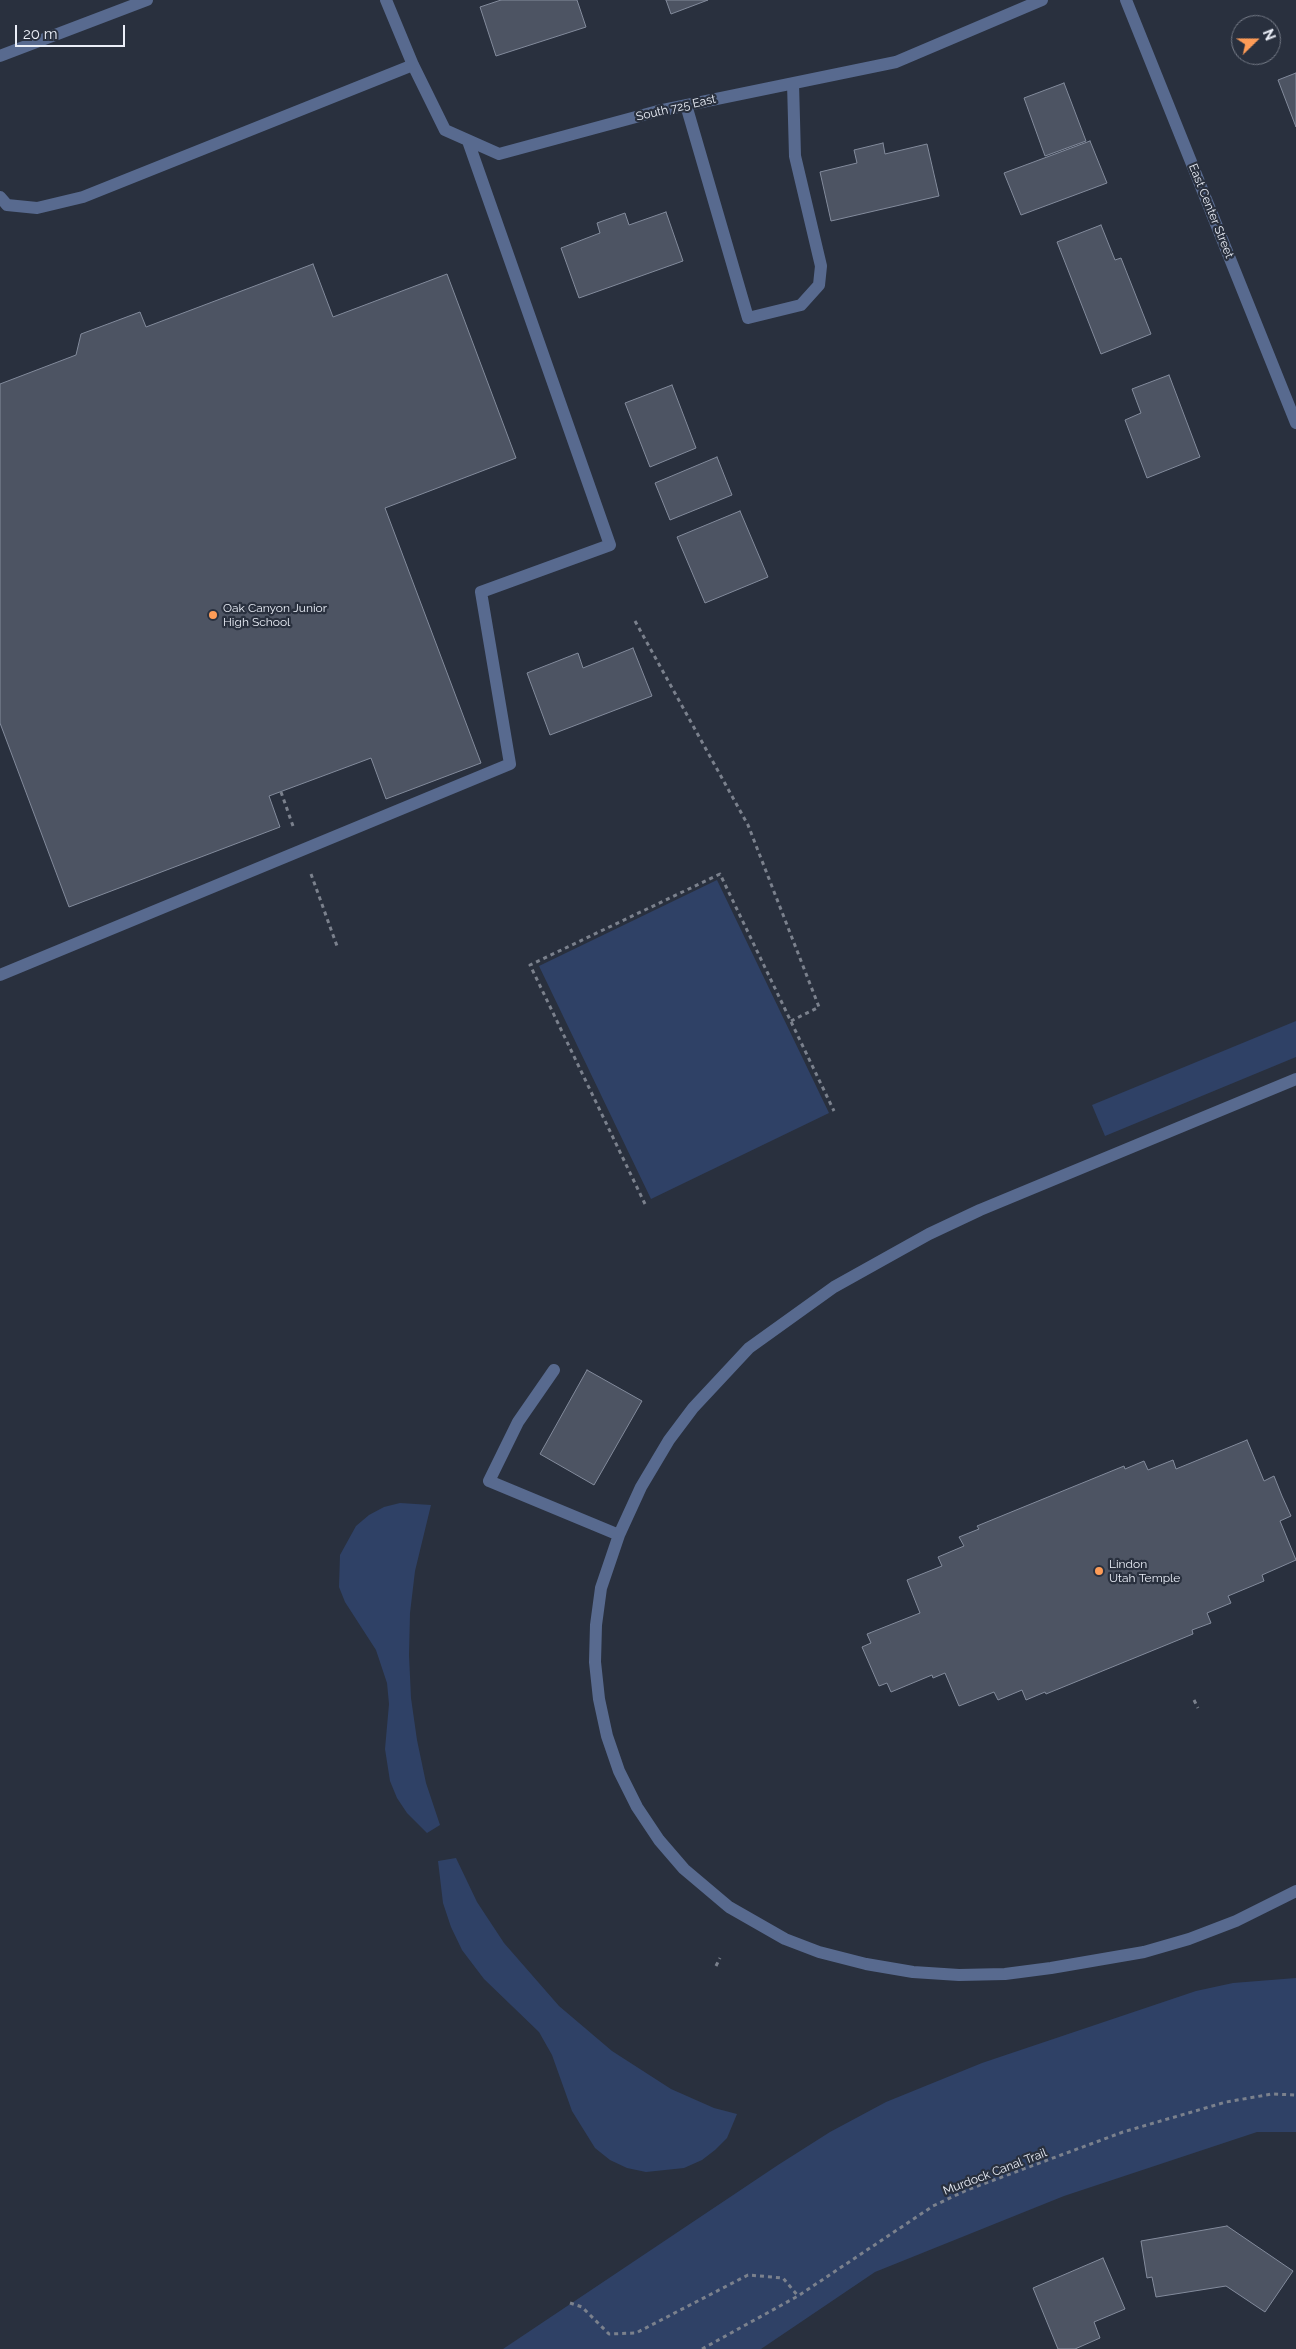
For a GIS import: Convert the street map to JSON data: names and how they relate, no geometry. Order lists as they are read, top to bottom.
{
  "streets": {
    "street": ["South 725 East", "East Center Street"],
    "path": ["Murdock Canal Trail"]
  },
  "places": ["Oak Canyon Junior High School", "Lindon Utah Temple"],
  "scale_bar": "20 m",
  "north": "right"
}
